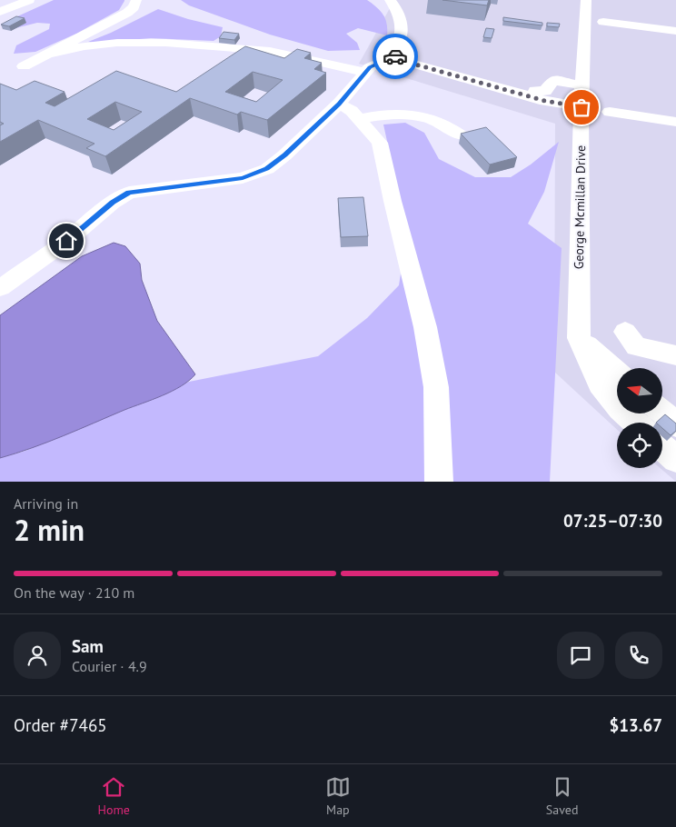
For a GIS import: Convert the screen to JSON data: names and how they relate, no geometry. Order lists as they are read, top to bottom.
{
  "streets": {
    "street": ["George Mcmillan Drive"]
  },
  "north": "left",
  "page": {
    "heading": ["2 min", "Arriving in", "07:25–07:30"],
    "panel": [
      "Sam",
      "Courier · 4.9",
      "Order #7465",
      "$13.67"
    ],
    "bar": "On the way · 210 m",
    "tabs": ["Home", "Map", "Saved"]
  }
}
